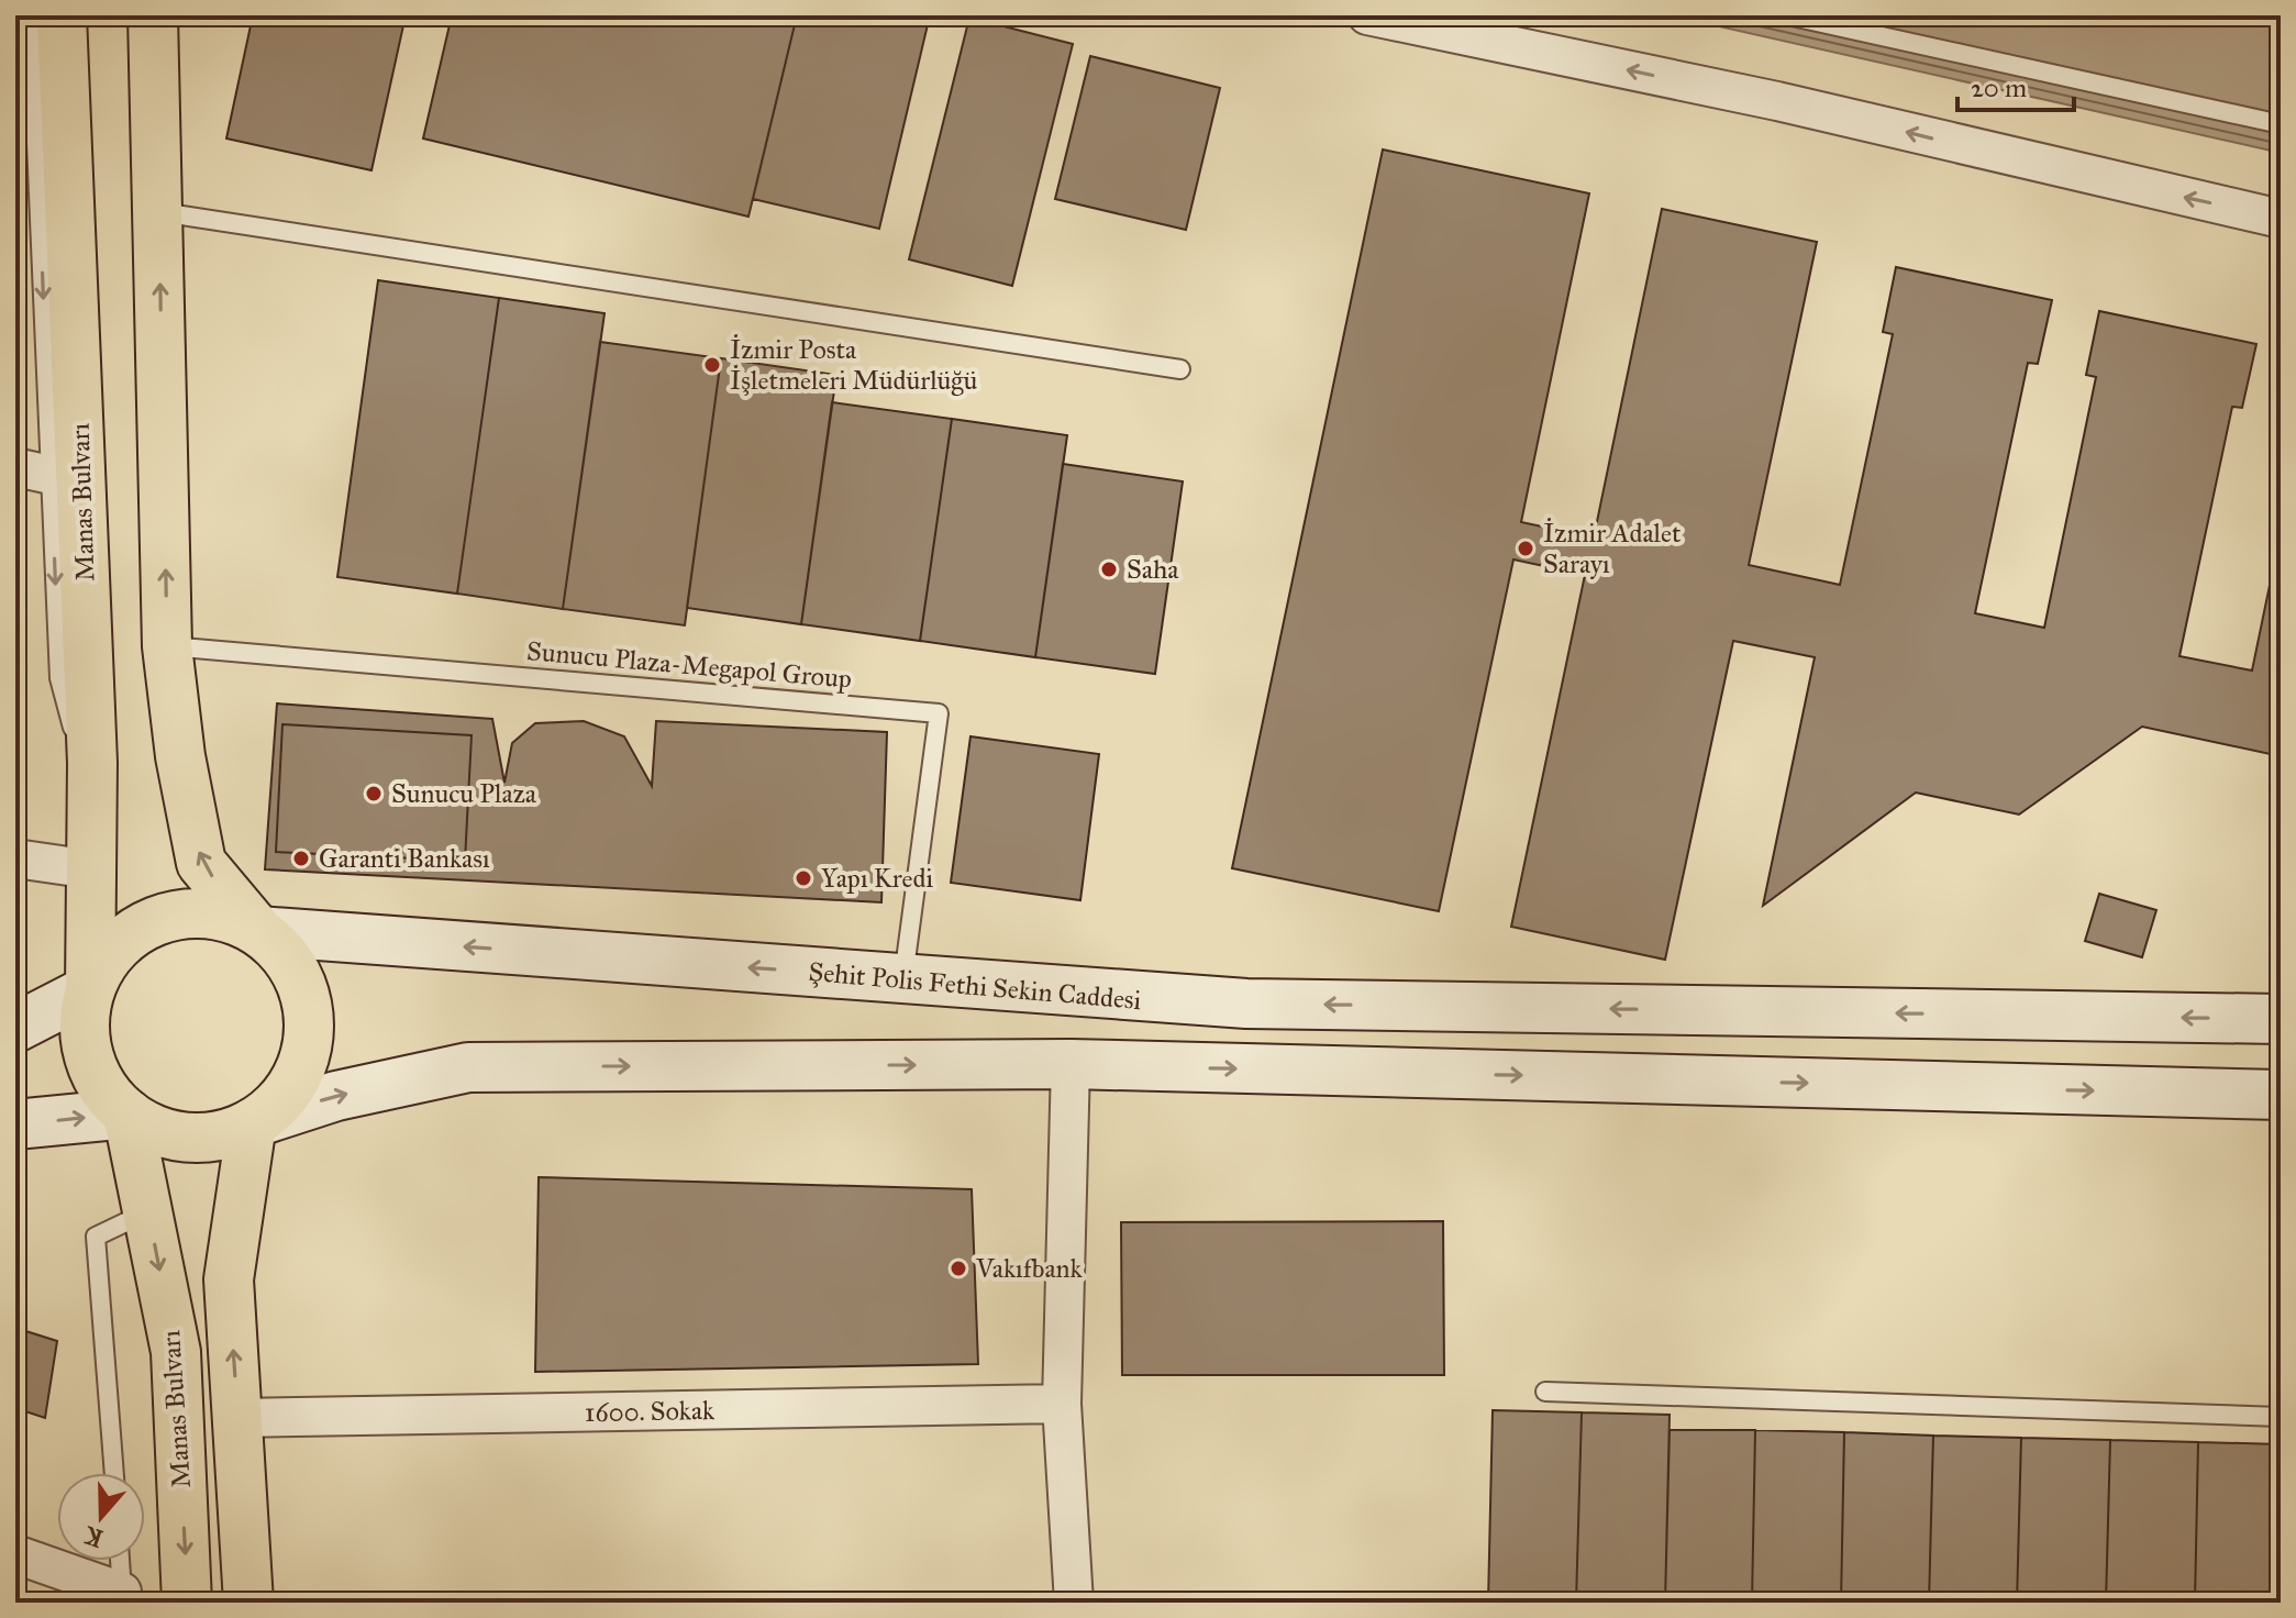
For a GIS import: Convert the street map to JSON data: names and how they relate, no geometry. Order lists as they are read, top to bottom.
{
  "streets": {
    "main road": ["Manas Bulvarı", "Şehit Polis Fethi Sekin Caddesi"],
    "street": ["1600. Sokak"],
    "lane": ["Sunucu Plaza-Megapol Group"]
  },
  "crossings": [
    ["Manas Bulvarı", "Şehit Polis Fethi Sekin Caddesi"],
    ["Sunucu Plaza-Megapol Group", "Şehit Polis Fethi Sekin Caddesi"]
  ],
  "places": [
    "İzmir Posta İşletmeleri Müdürlüğü",
    "İzmir Adalet Sarayı",
    "Saha",
    "Sunucu Plaza",
    "Garanti Bankası",
    "Yapı Kredi",
    "Vakıfbank"
  ],
  "scale_bar": "20 m",
  "north": "bottom"
}
